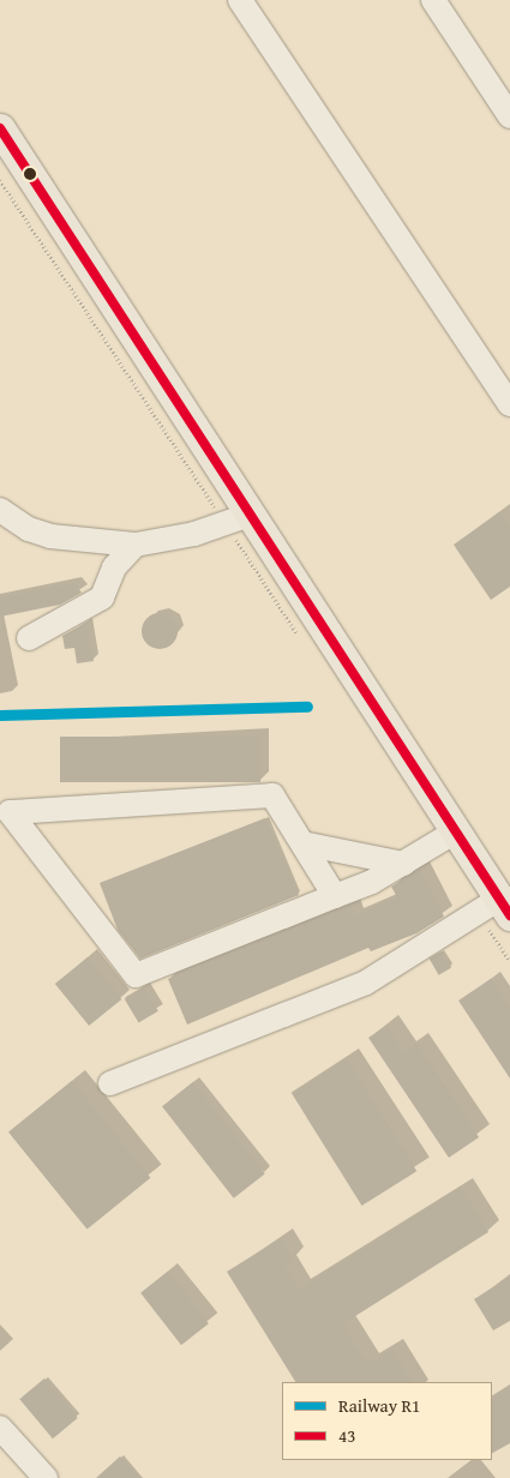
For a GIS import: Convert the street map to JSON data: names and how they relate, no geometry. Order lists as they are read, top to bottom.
{
  "lines": ["transit line 43", "rail line R1"],
  "legend": ["Railway R1", "43"]
}
